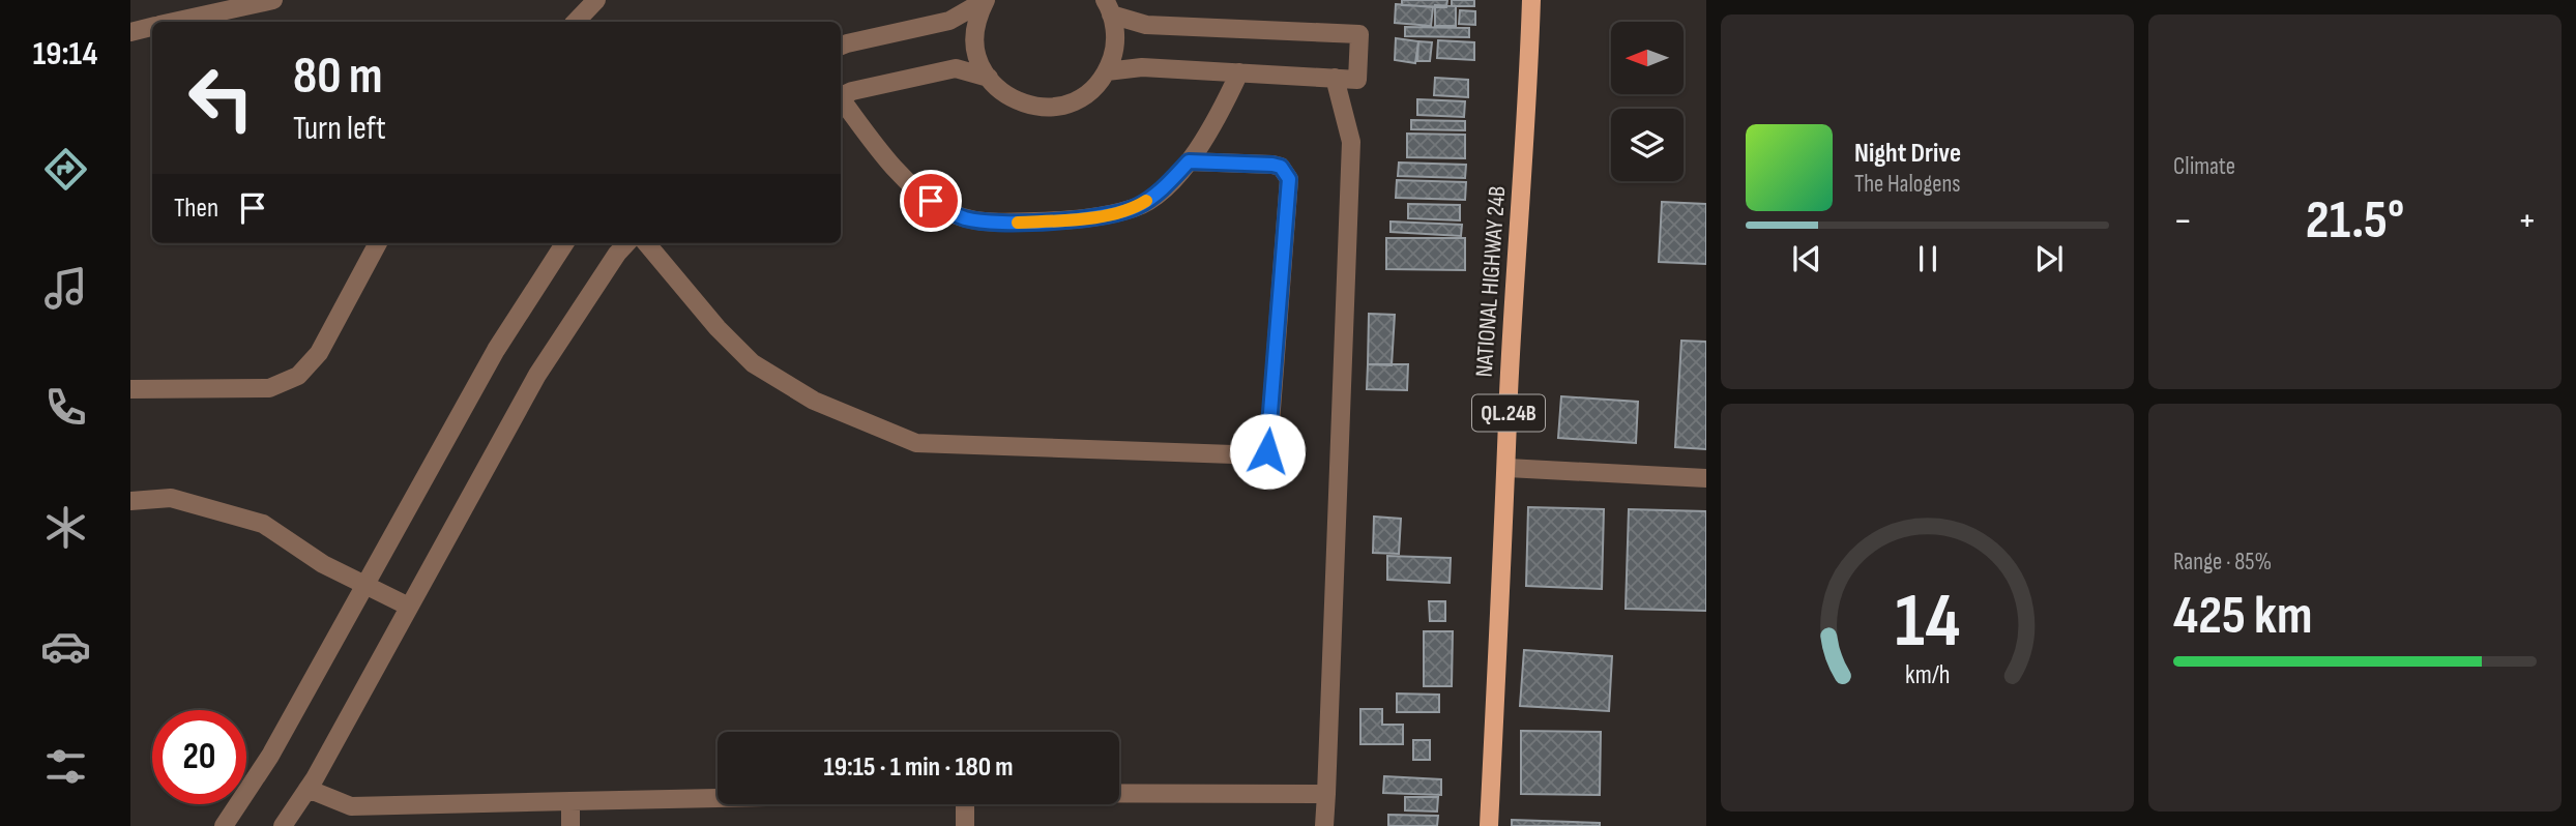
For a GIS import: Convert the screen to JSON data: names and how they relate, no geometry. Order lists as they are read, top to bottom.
{
  "streets": {
    "main road": ["NATIONAL HIGHWAY 24B", "QL.24B"]
  },
  "north": "left",
  "page": {
    "tabs": "19:14",
    "tile": [
      "Climate",
      ["Range · 85%", "425 km"]
    ],
    "turn": ["80 m", "Turn left"],
    "song": ["Night Drive", "The Halogens"],
    "then": "Then",
    "heat": ["−", "21.5°", "+"],
    "limit": "20",
    "trip": "19:15 · 1 min · 180 m",
    "gauge": ["14", "km/h"]
  }
}
